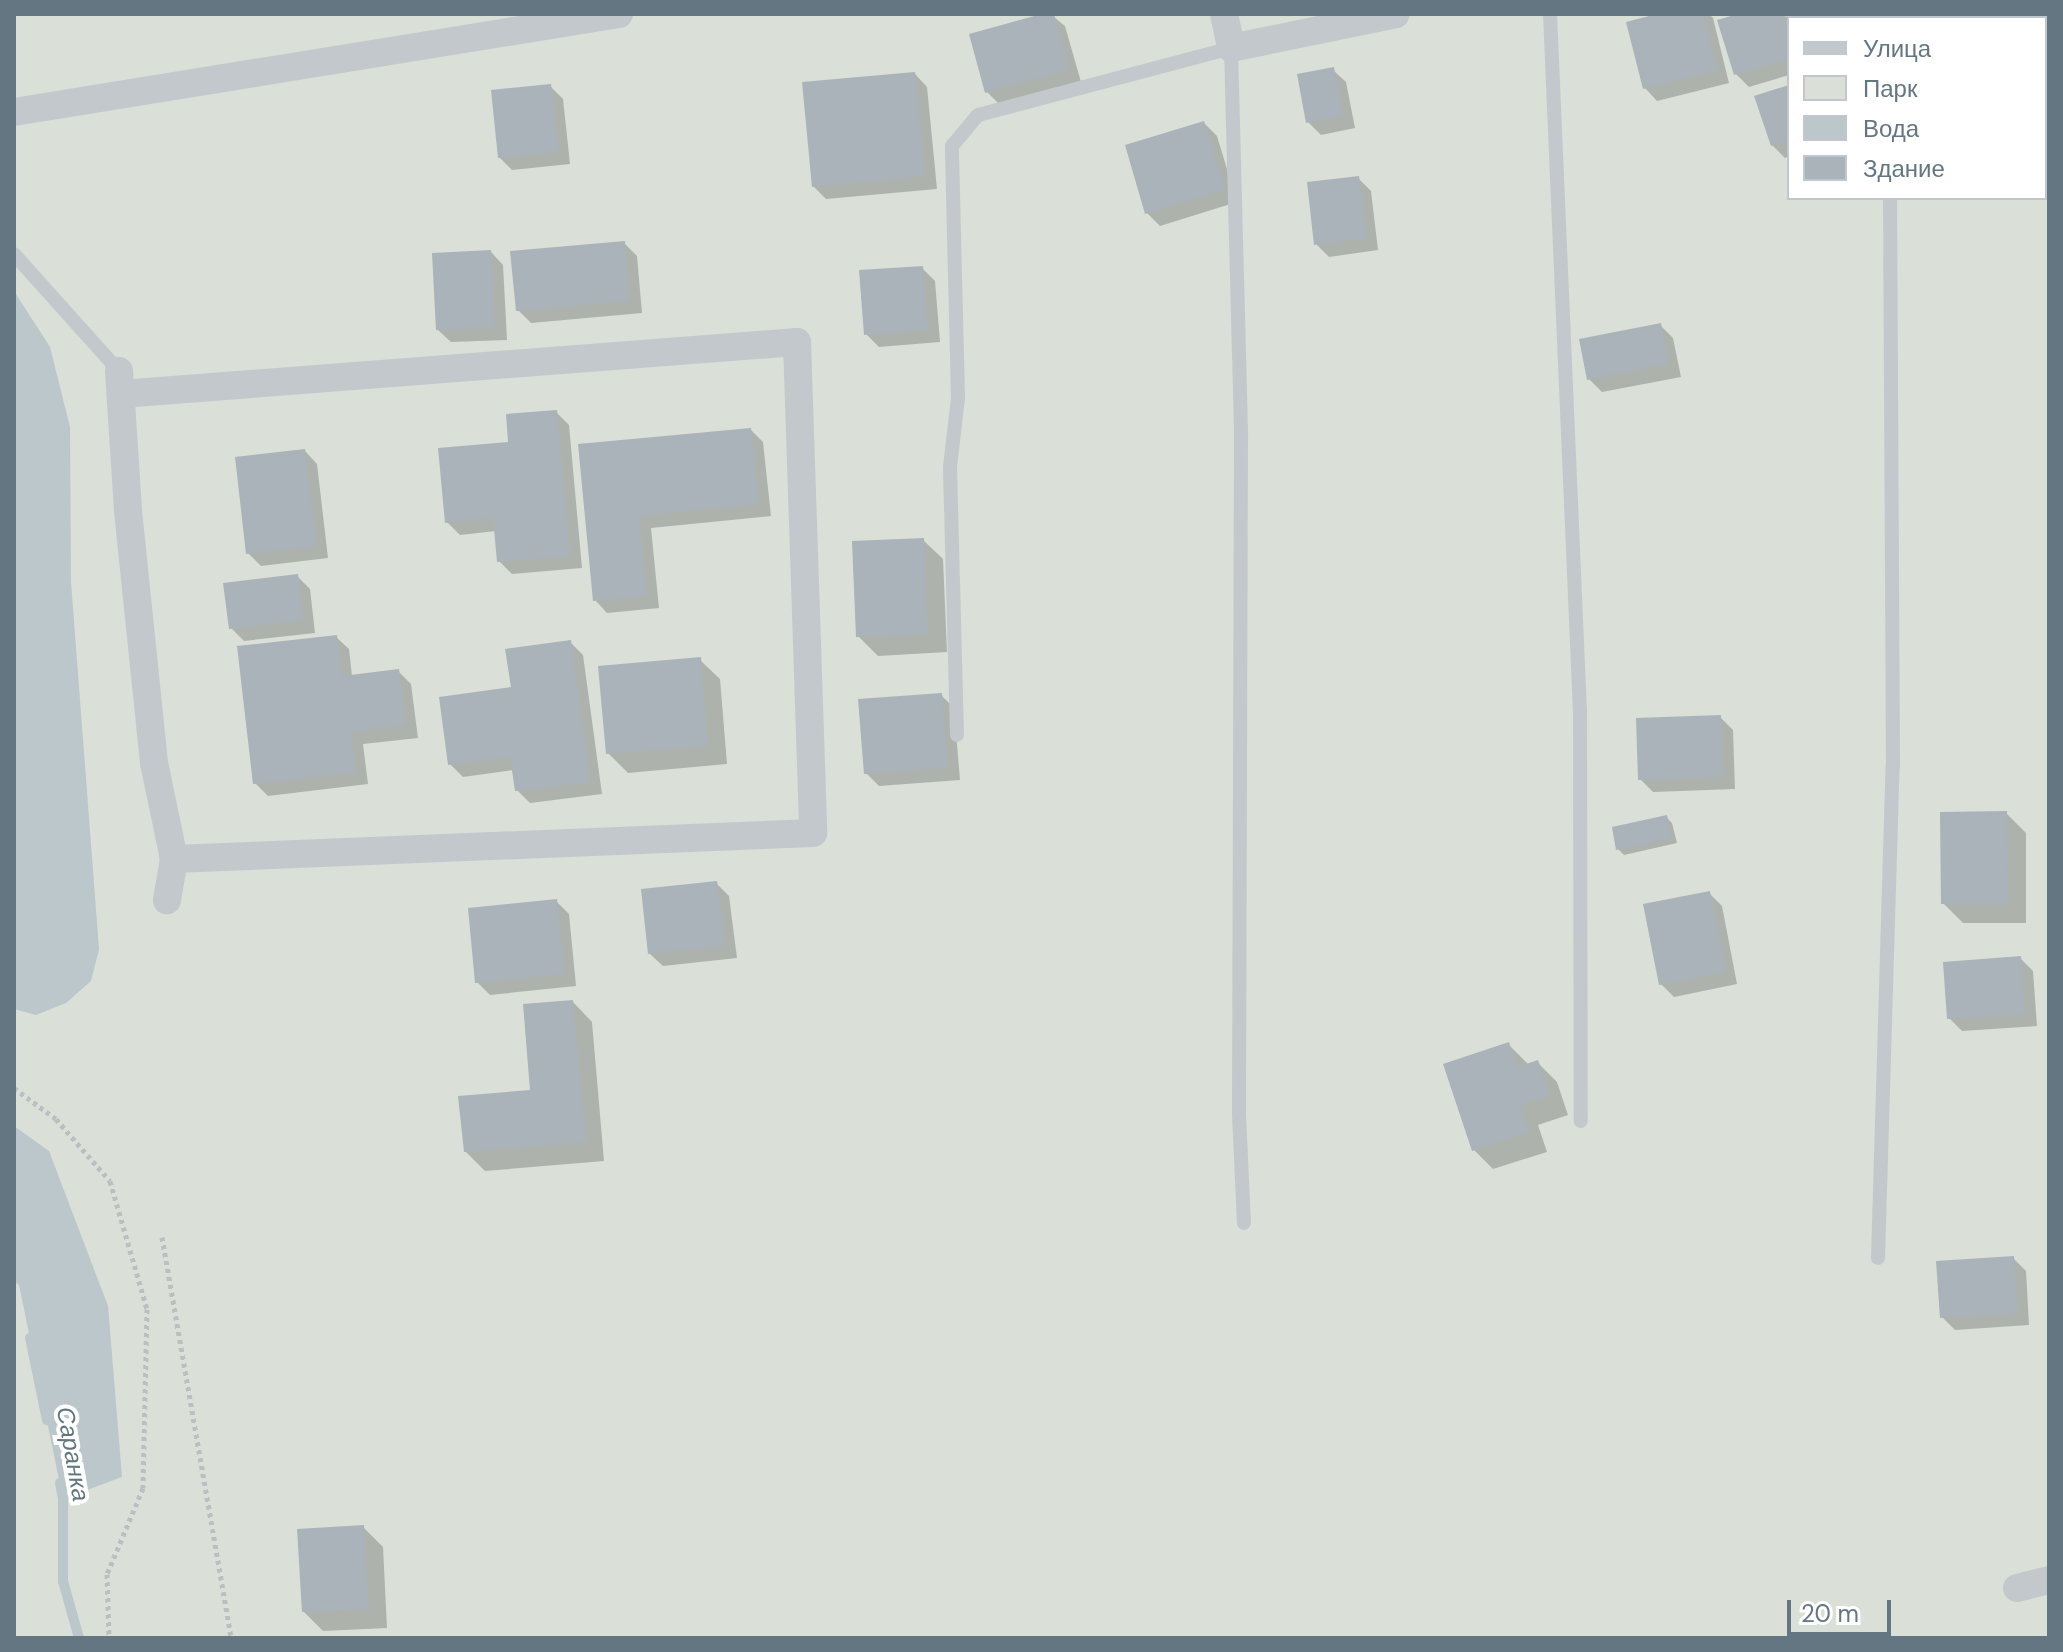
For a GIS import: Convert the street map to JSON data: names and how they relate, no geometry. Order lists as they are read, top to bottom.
{
  "water": ["Саранка"],
  "legend": [
    "Улица",
    "Парк",
    "Вода",
    "Здание"
  ],
  "scale_bar": "20 m"
}
